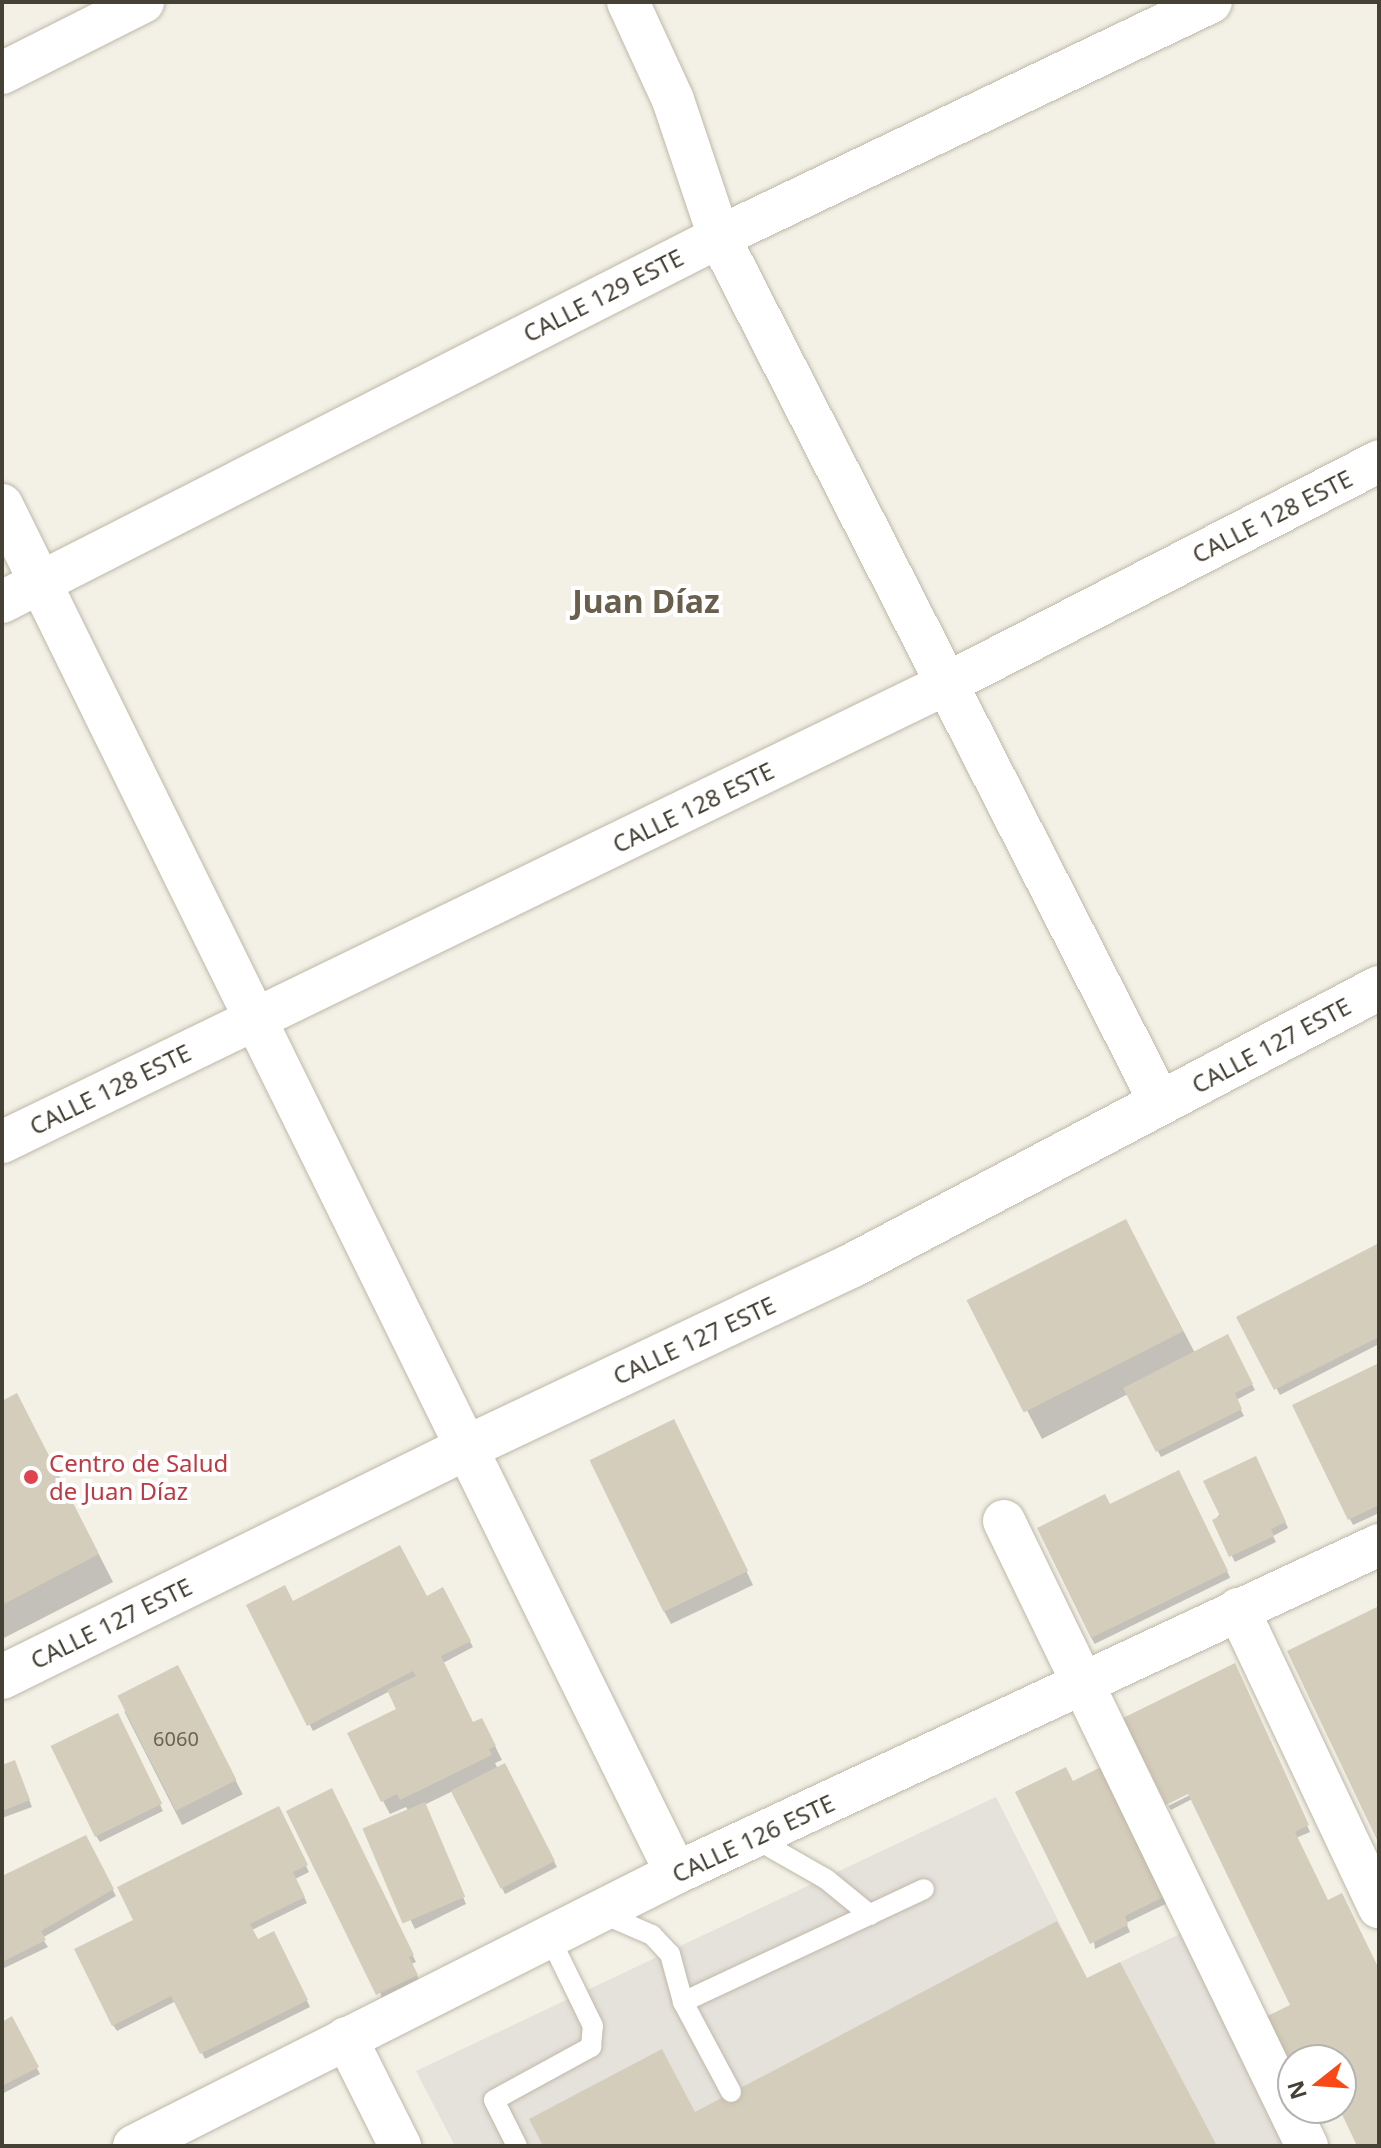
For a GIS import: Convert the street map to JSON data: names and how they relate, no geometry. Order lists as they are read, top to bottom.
{
  "streets": {
    "street": [
      "CALLE 129 ESTE",
      "CALLE 128 ESTE",
      "CALLE 127 ESTE",
      "CALLE 126 ESTE"
    ]
  },
  "districts": ["Juan Díaz"],
  "places": ["Centro de Salud de Juan Díaz"],
  "house_numbers": ["6060"],
  "north": "left"
}
